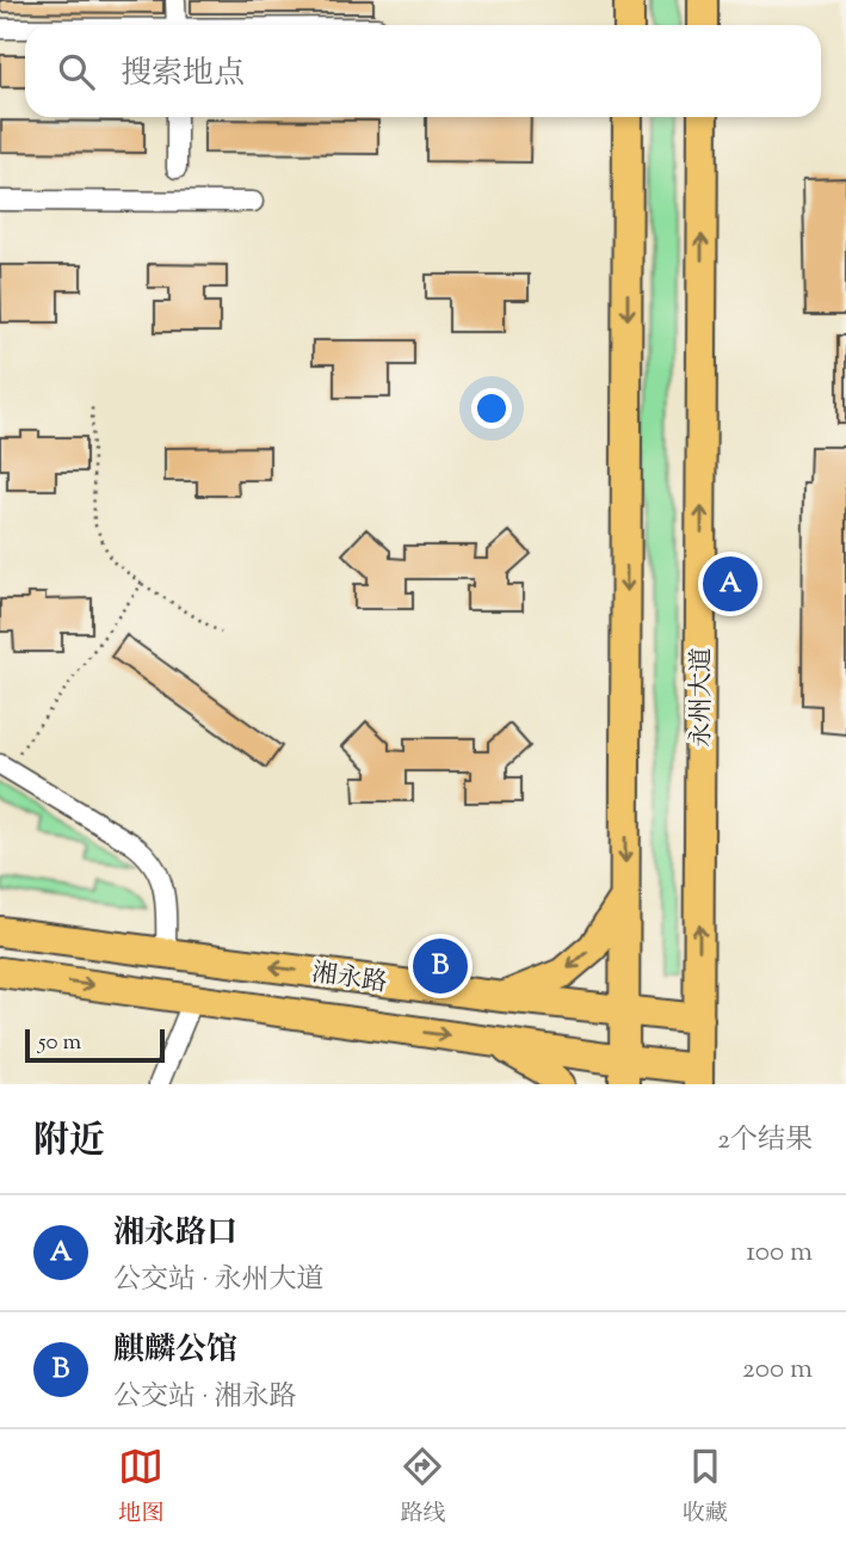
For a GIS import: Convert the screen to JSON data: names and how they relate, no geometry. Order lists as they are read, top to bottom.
{
  "streets": {
    "main road": ["永州大道", "湘永路"]
  },
  "crossings": [
    ["永州大道", "湘永路"]
  ],
  "scale_bar": "50 m",
  "page": {
    "search": "搜索地点",
    "pins": ["A", "B"],
    "scale": "50 m",
    "heading": ["附近", "2个结果"],
    "list": [
      {
        "mark": "A",
        "name": "湘永路口",
        "note": "公交站 · 永州大道",
        "value": "100 m"
      },
      {
        "mark": "B",
        "name": "麒麟公馆",
        "note": "公交站 · 湘永路",
        "value": "200 m"
      }
    ],
    "nav": ["地图", "路线", "收藏"]
  }
}
